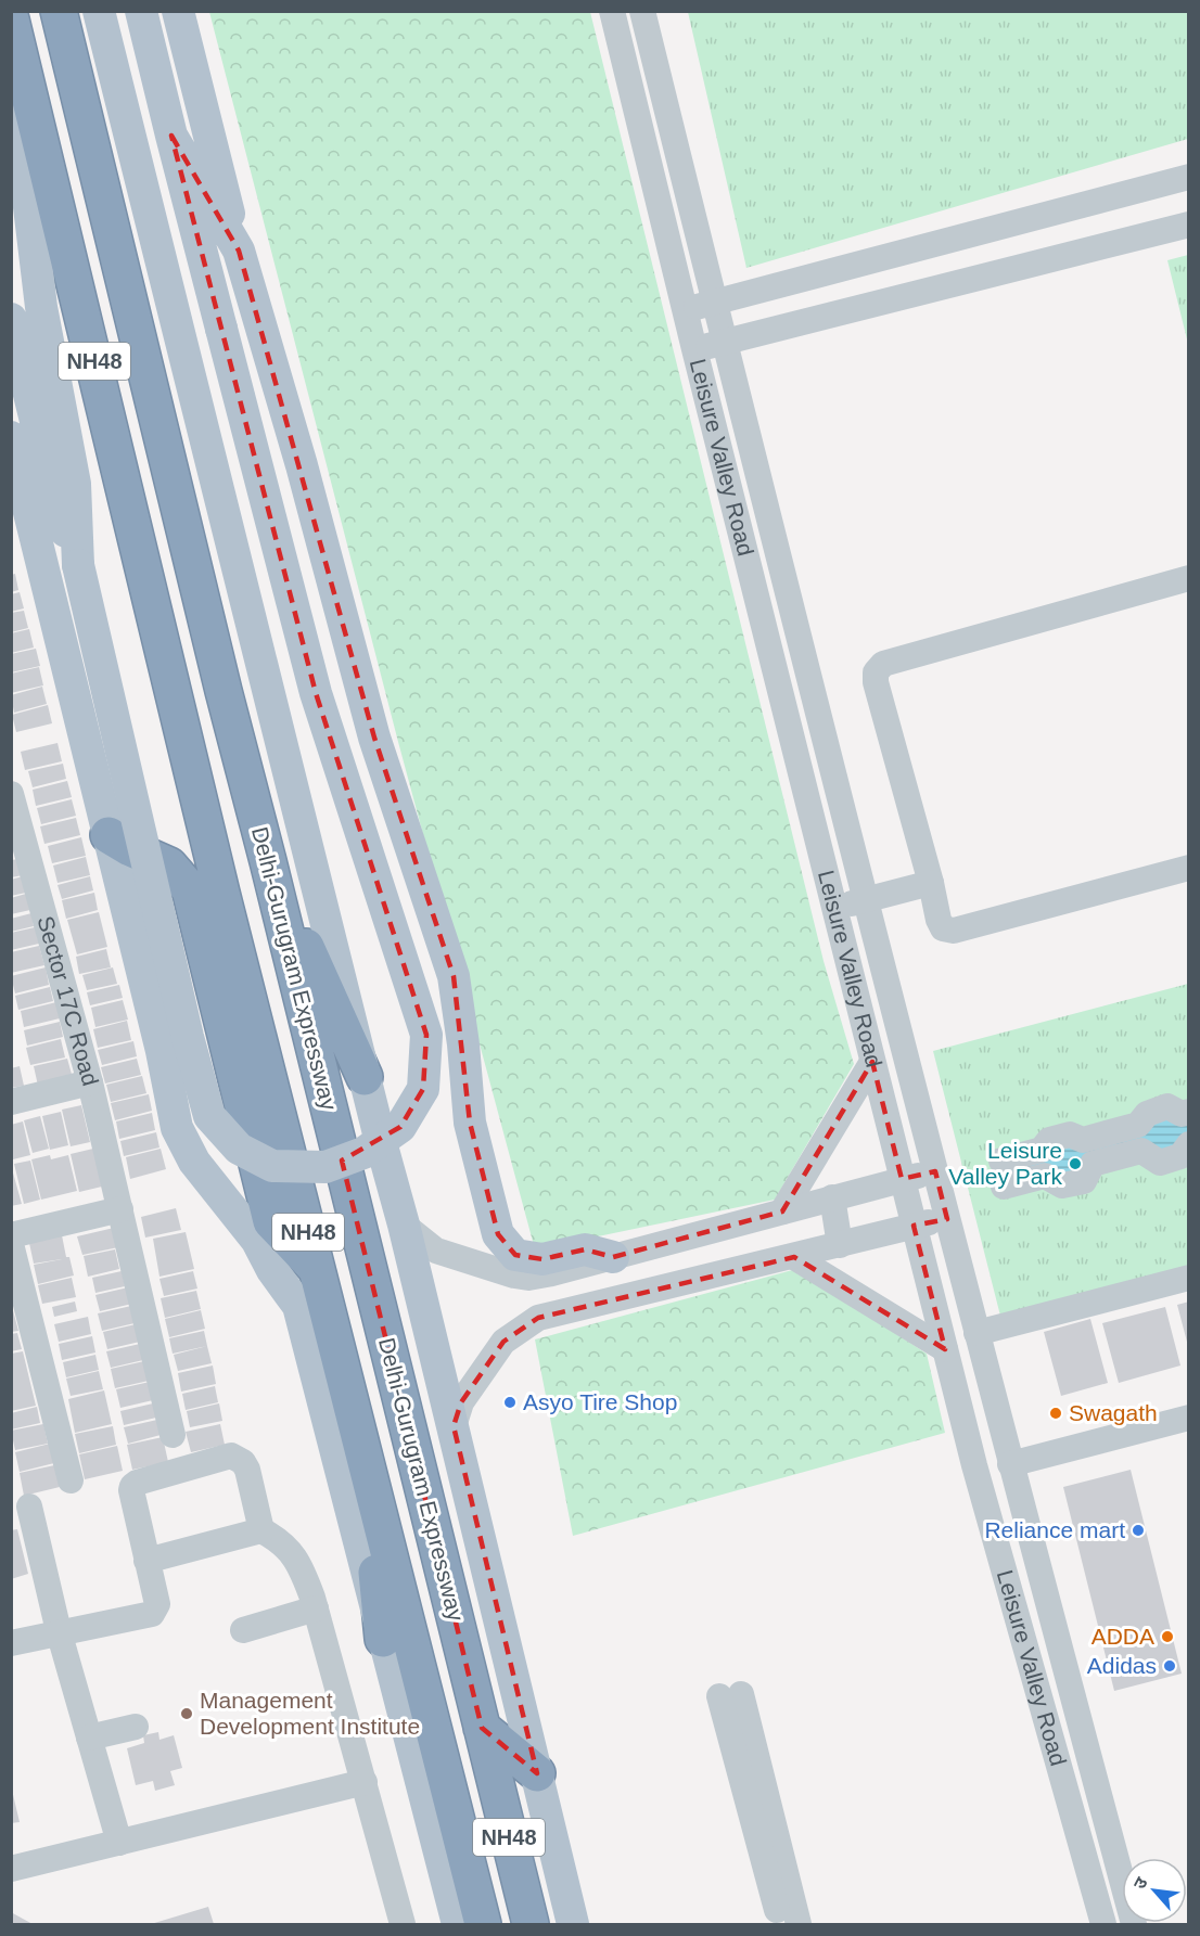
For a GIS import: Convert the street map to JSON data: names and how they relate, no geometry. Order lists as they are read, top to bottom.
{
  "streets": {
    "highway": ["NH48", "Delhi-Gurugram Expressway"],
    "street": ["Leisure Valley Road", "Sector 17C Road"]
  },
  "places": [
    "Leisure Valley Park",
    "Asyo Tire Shop",
    "Swagath",
    "Reliance mart",
    "ADDA",
    "Adidas",
    "Management Development Institute"
  ],
  "north": "top left"
}
